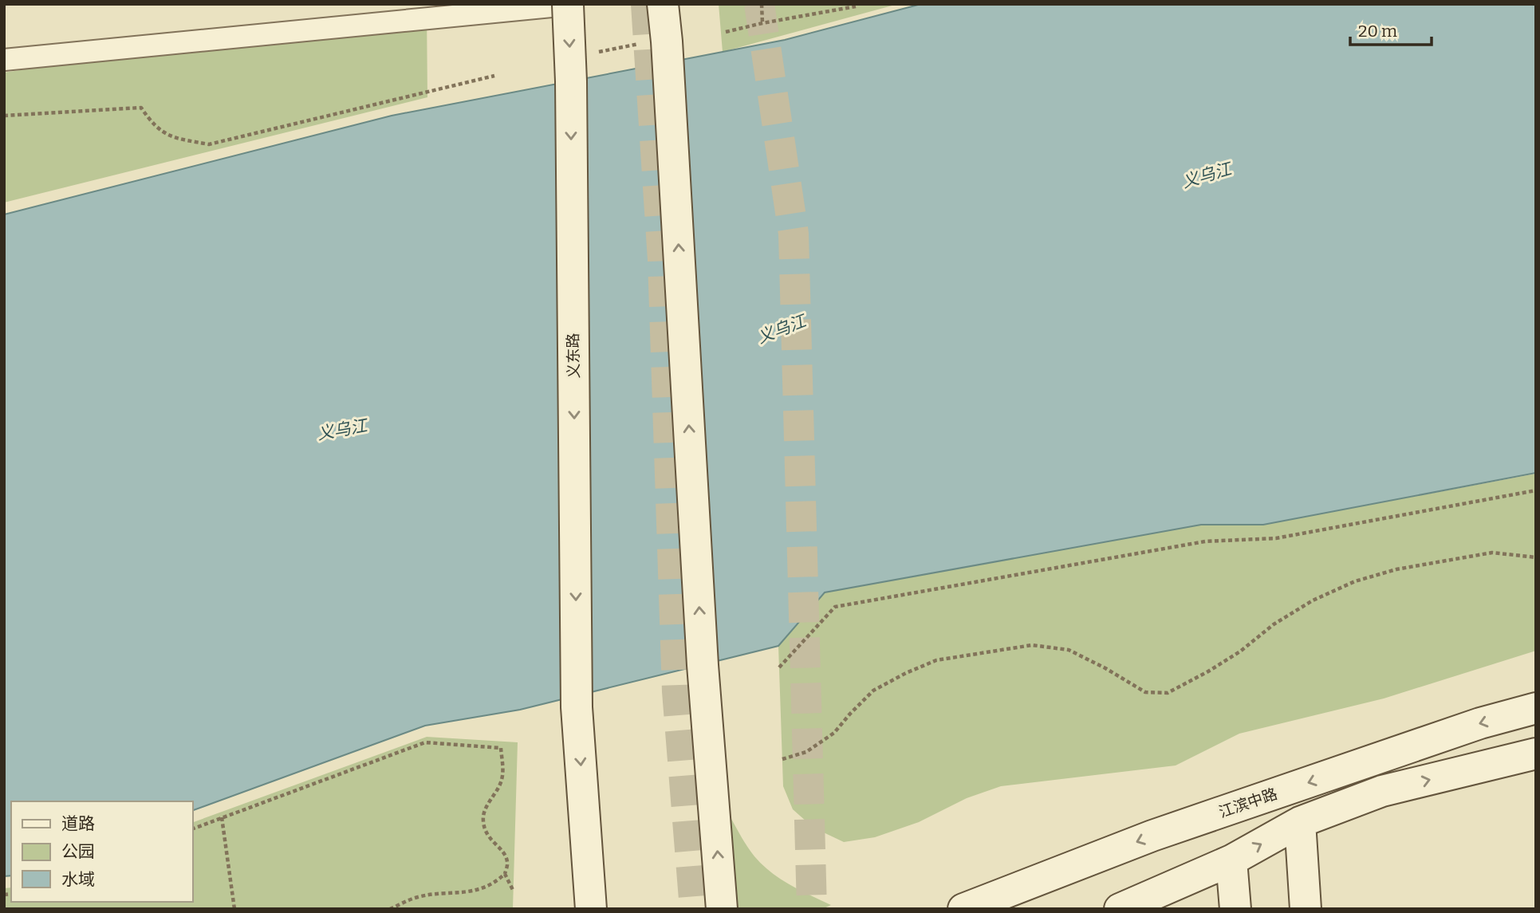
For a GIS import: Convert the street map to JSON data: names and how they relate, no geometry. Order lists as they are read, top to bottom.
{
  "streets": {
    "main road": ["义东路", "江滨中路"]
  },
  "water": ["义乌江"],
  "legend": ["道路", "公园", "水域"],
  "scale_bar": "20 m"
}
